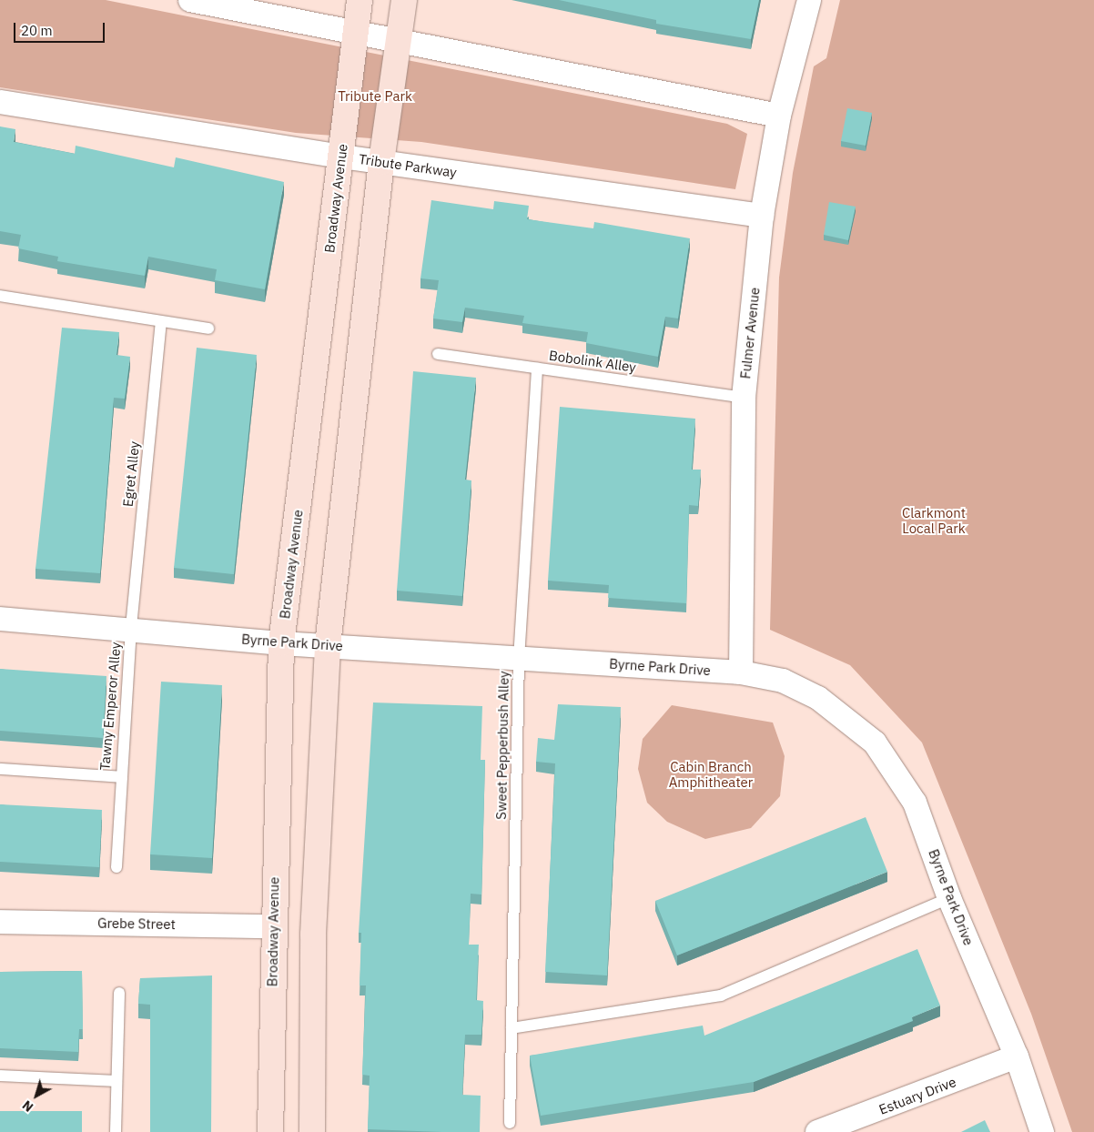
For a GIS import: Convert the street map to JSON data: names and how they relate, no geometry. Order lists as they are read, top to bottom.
{
  "streets": {
    "street": [
      "Tribute Parkway",
      "Broadway Avenue",
      "Fulmer Avenue",
      "Byrne Park Drive",
      "Grebe Street",
      "Estuary Drive"
    ],
    "lane": [
      "Bobolink Alley",
      "Egret Alley",
      "Tawny Emperor Alley",
      "Sweet Pepperbush Alley"
    ]
  },
  "crossings": [
    ["Tribute Parkway", "Broadway Avenue"],
    ["Tribute Parkway", "Fulmer Avenue"],
    ["Broadway Avenue", "Byrne Park Drive"],
    ["Broadway Avenue", "Grebe Street"],
    ["Fulmer Avenue", "Bobolink Alley"],
    ["Fulmer Avenue", "Byrne Park Drive"],
    ["Bobolink Alley", "Sweet Pepperbush Alley"],
    ["Egret Alley", "Byrne Park Drive"],
    ["Egret Alley", "Tawny Emperor Alley"],
    ["Byrne Park Drive", "Tawny Emperor Alley"],
    ["Byrne Park Drive", "Sweet Pepperbush Alley"],
    ["Byrne Park Drive", "Estuary Drive"]
  ],
  "parks": ["Tribute Park", "Clarkmont Local Park", "Cabin Branch Amphitheater"],
  "scale_bar": "20 m",
  "north": "bottom left"
}
